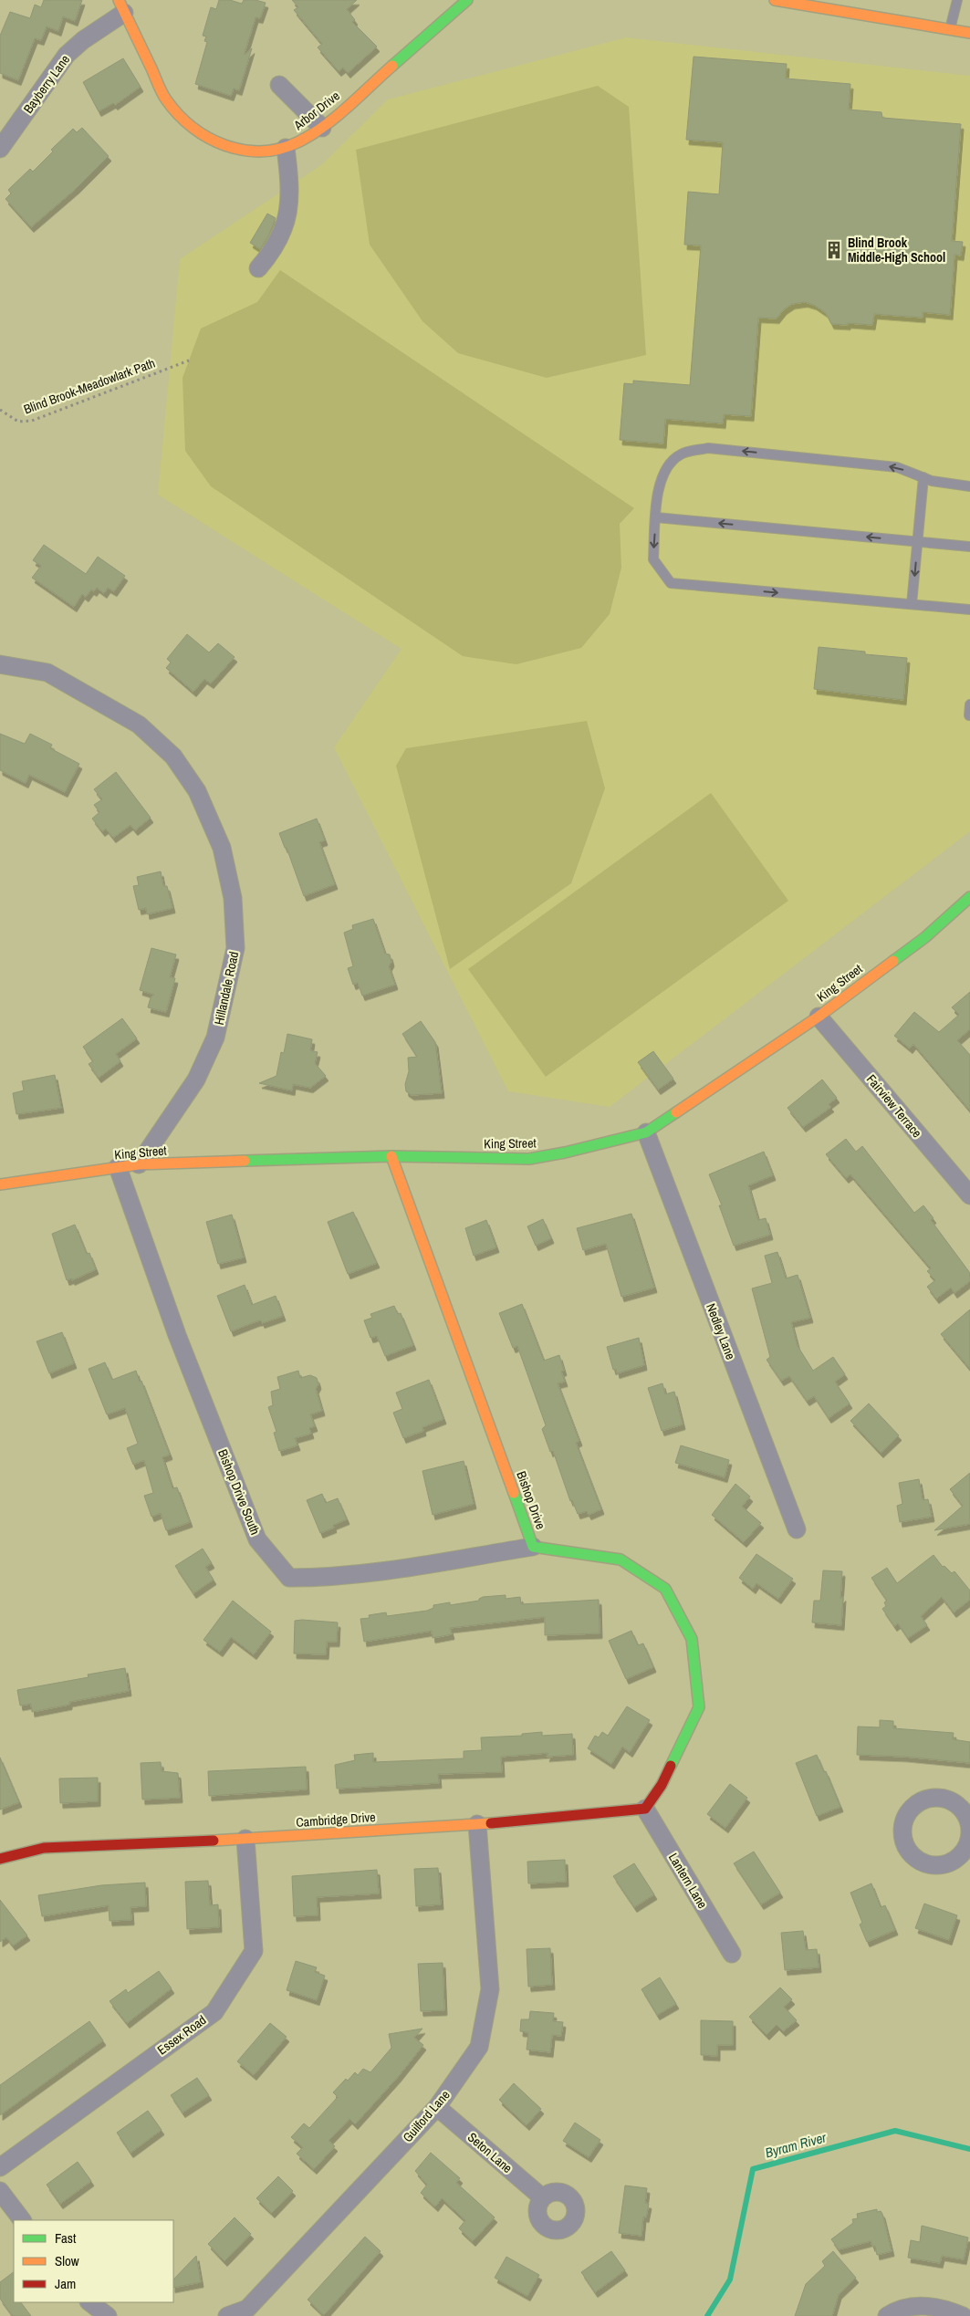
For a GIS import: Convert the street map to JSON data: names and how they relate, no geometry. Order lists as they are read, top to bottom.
{
  "streets": {
    "street": [
      "Bayberry Lane",
      "Arbor Drive",
      "King Street",
      "Hillandale Road",
      "Fairview Terrace",
      "Nedley Lane",
      "Bishop Drive South",
      "Bishop Drive",
      "Cambridge Drive",
      "Lantern Lane",
      "Essex Road",
      "Guilford Lane",
      "Seton Lane"
    ],
    "path": ["Blind Brook-Meadowlark Path"]
  },
  "crossings": [
    ["Bayberry Lane", "Arbor Drive"],
    ["King Street", "Hillandale Road"],
    ["King Street", "Fairview Terrace"],
    ["King Street", "Nedley Lane"],
    ["King Street", "Bishop Drive South"],
    ["King Street", "Bishop Drive"],
    ["Bishop Drive South", "Bishop Drive"],
    ["Bishop Drive", "Cambridge Drive"],
    ["Bishop Drive", "Lantern Lane"],
    ["Cambridge Drive", "Lantern Lane"],
    ["Cambridge Drive", "Essex Road"],
    ["Cambridge Drive", "Guilford Lane"],
    ["Guilford Lane", "Seton Lane"]
  ],
  "water": ["Byram River"],
  "places": {
    "building": ["Blind Brook Middle-High School"]
  },
  "legend": ["Fast", "Slow", "Jam"]
}
